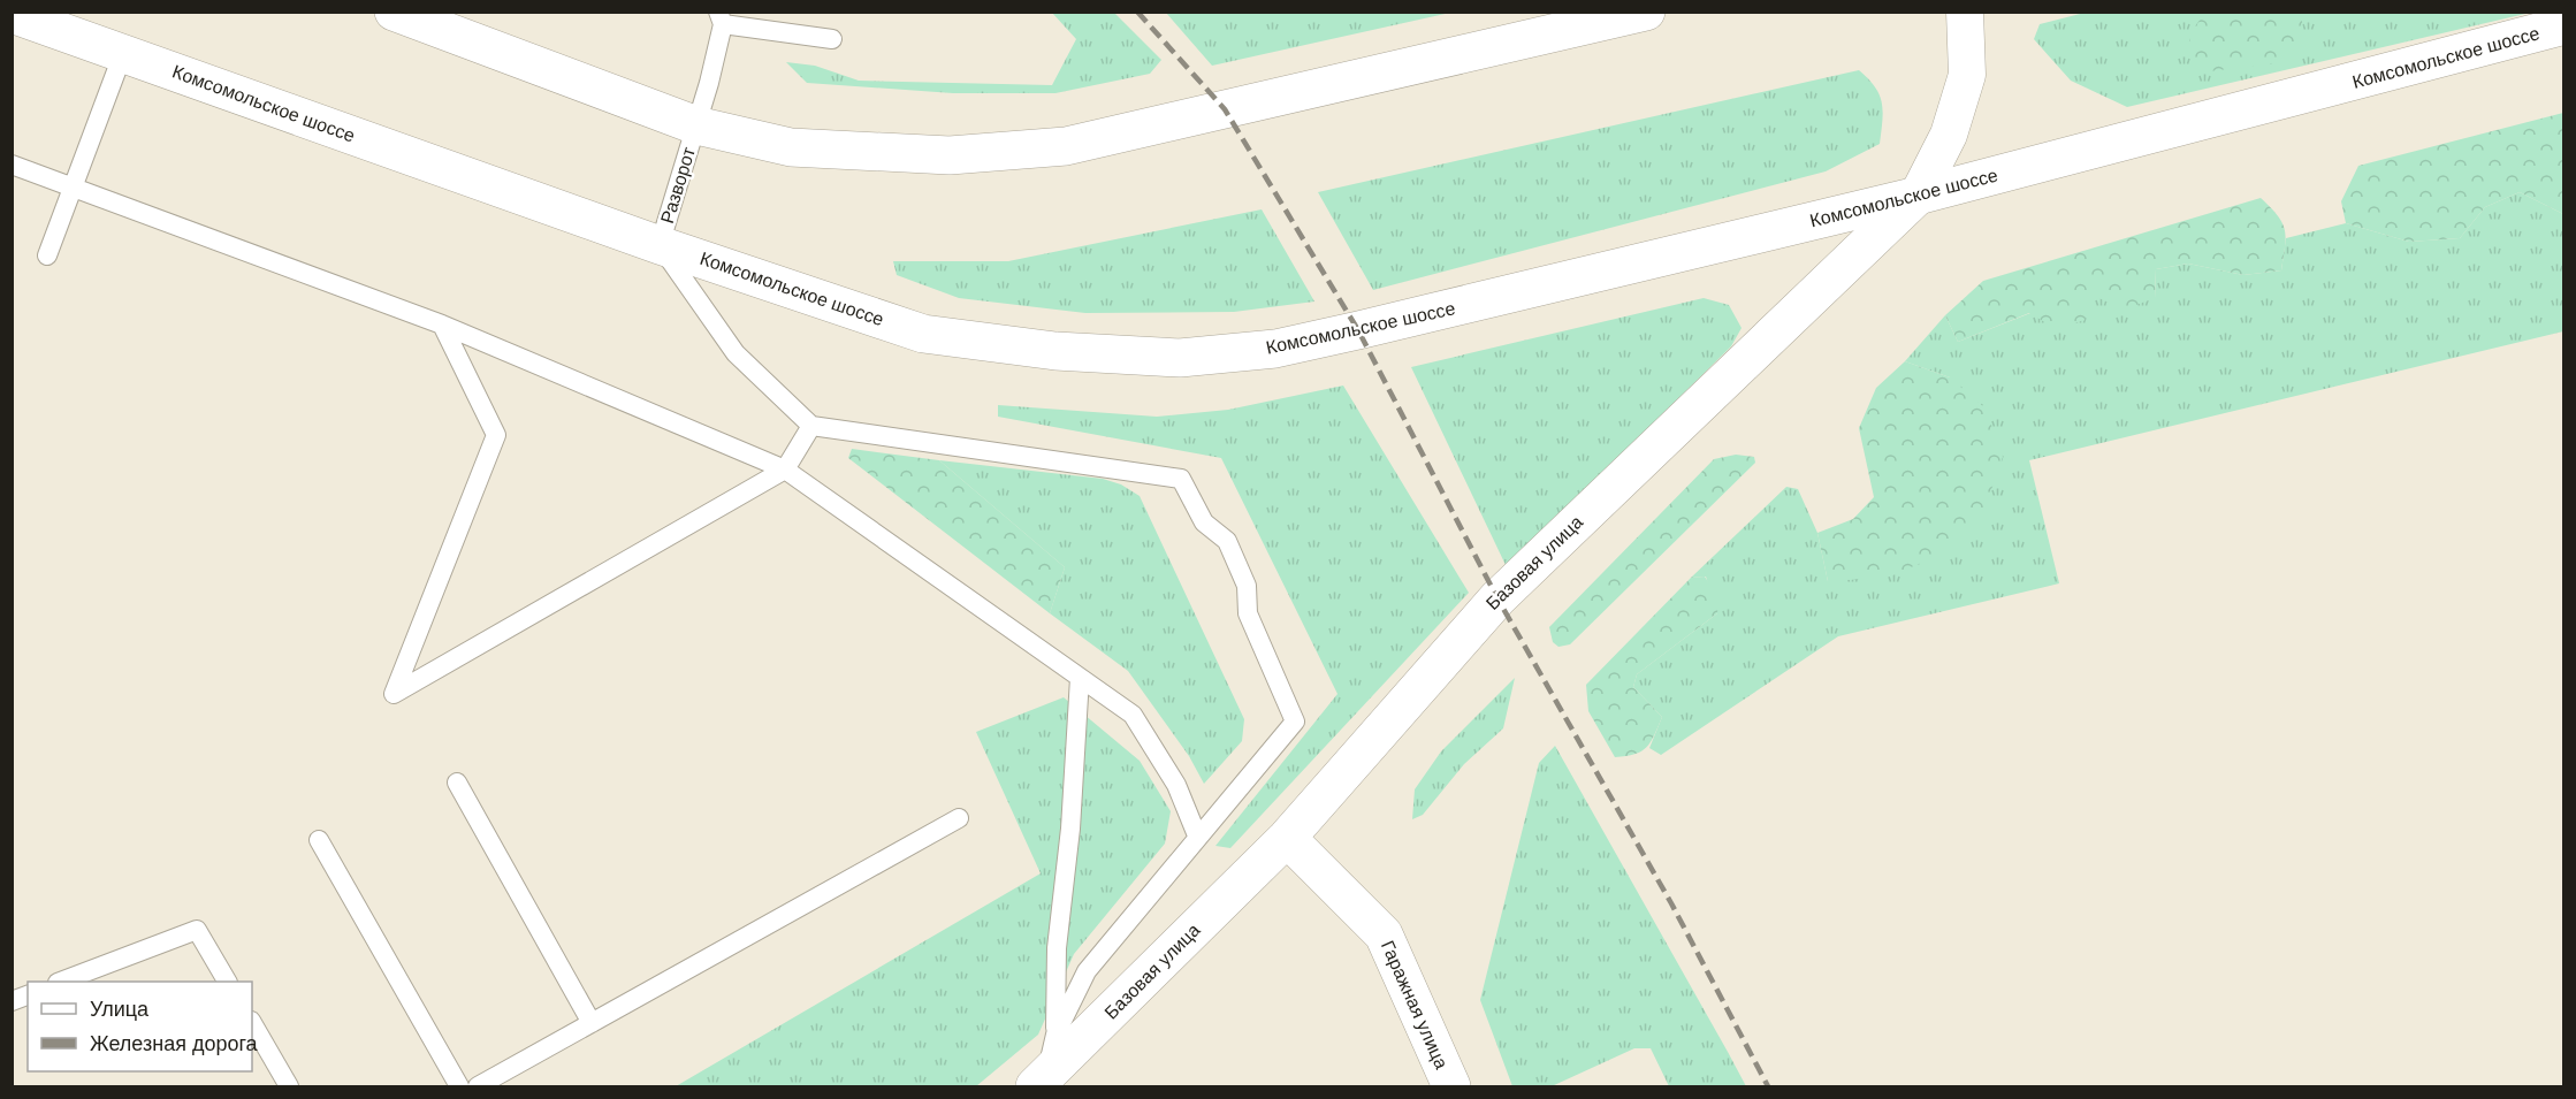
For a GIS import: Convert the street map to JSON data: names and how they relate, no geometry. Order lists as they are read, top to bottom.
{
  "streets": {
    "main road": ["Комсомольское шоссе", "Базовая улица", "Гаражная улица"],
    "lane": ["Разворот"]
  },
  "crossings": [
    ["Комсомольское шоссе", "Разворот"],
    ["Комсомольское шоссе", "Базовая улица"],
    ["Базовая улица", "Гаражная улица"]
  ],
  "legend": ["Улица", "Железная дорога"]
}
